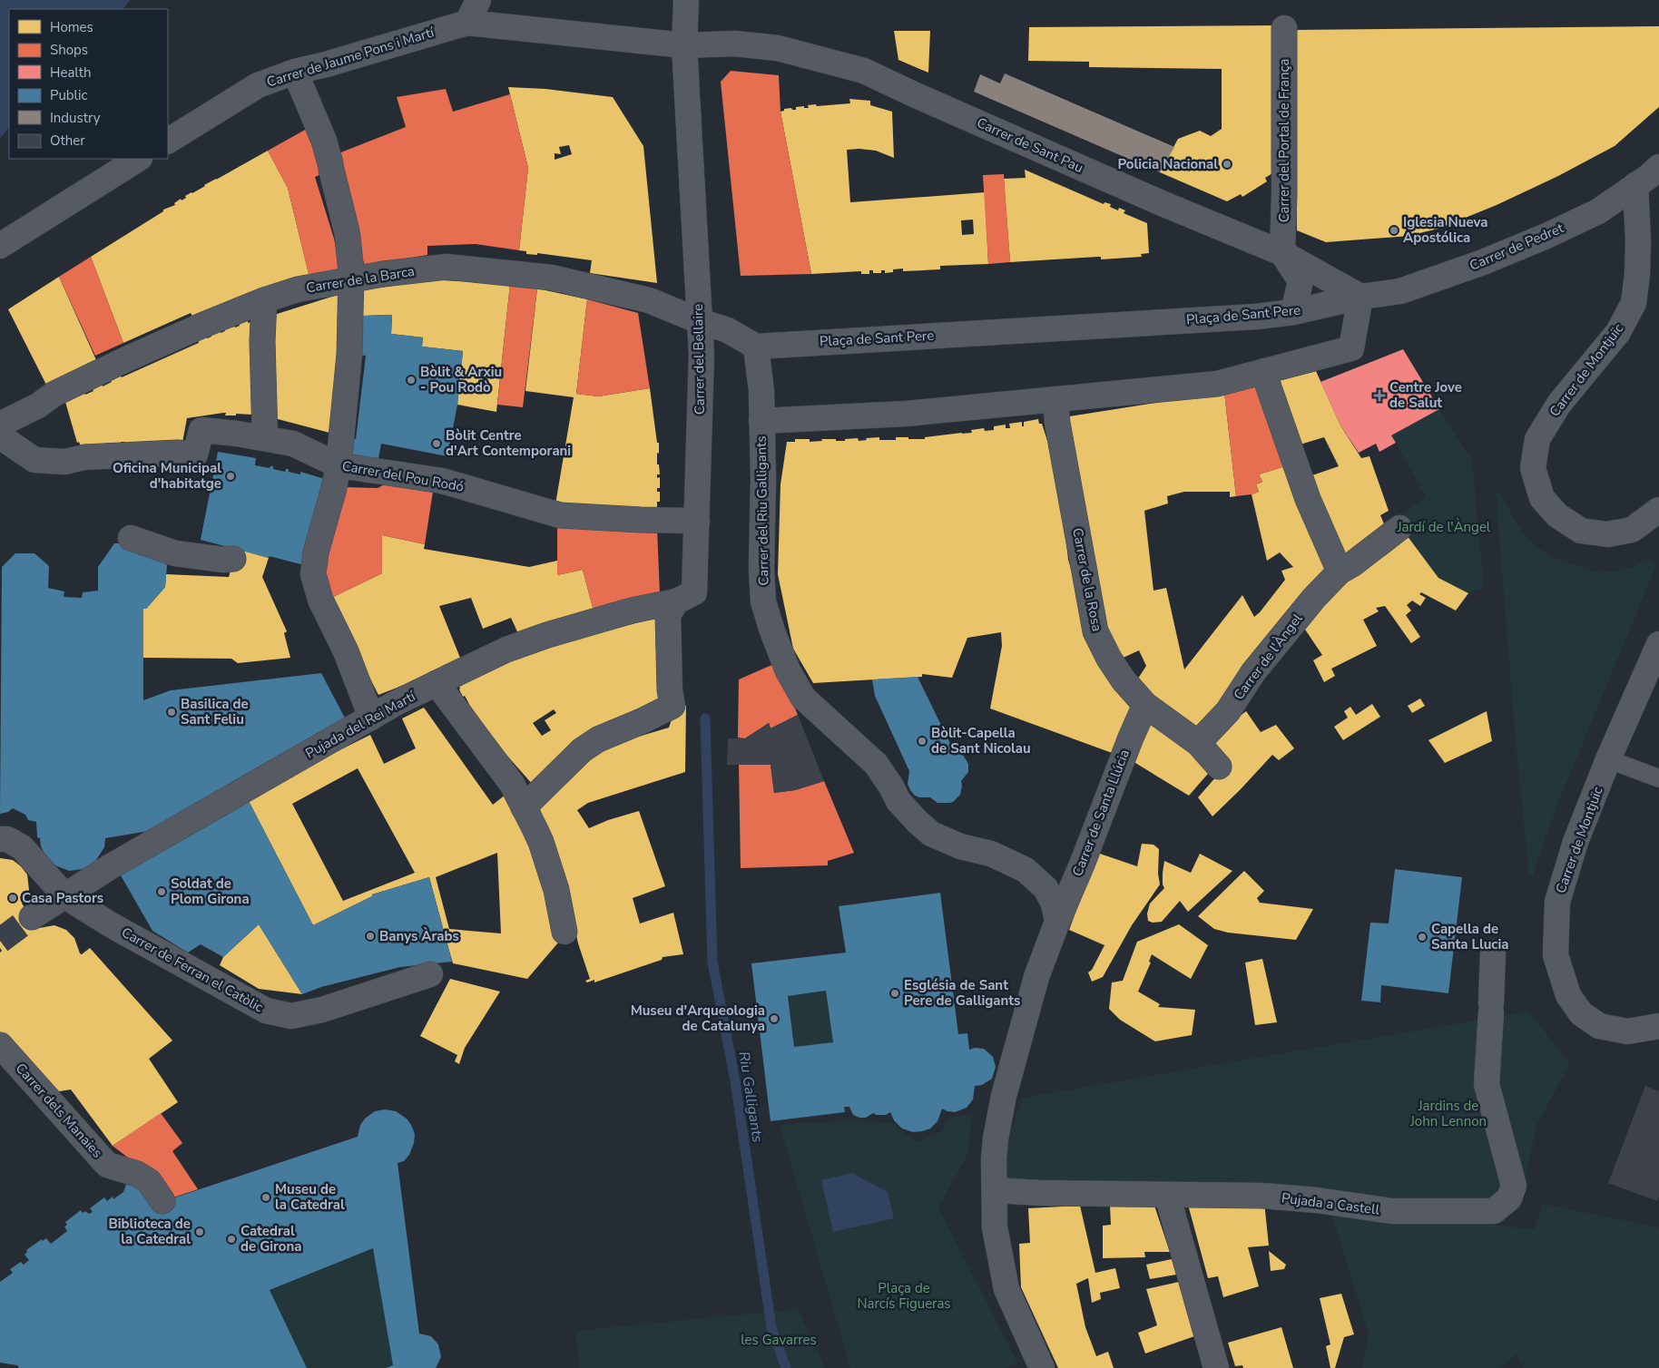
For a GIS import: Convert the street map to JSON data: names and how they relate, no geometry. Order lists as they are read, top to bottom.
{
  "streets": {
    "street": [
      "Carrer de Jaume Pons i Martí",
      "Carrer del Portal de França",
      "Carrer de Sant Pau",
      "Carrer de Pedret",
      "Carrer de la Barca",
      "Plaça de Sant Pere",
      "Carrer del Bellaire",
      "Carrer de Montjuïc",
      "Carrer del Pou Rodó",
      "Carrer del Riu Galligants",
      "Carrer de la Rosa",
      "Carrer de l'Àngel",
      "Pujada del Rei Martí",
      "Carrer de Santa Llúcia",
      "Carrer de Ferran el Catòlic",
      "Carrer dels Manaies",
      "Pujada a Castell"
    ]
  },
  "crossings": [
    ["Carrer de Jaume Pons i Martí", "Carrer de Sant Pau"],
    ["Carrer de Jaume Pons i Martí", "Carrer del Bellaire"],
    ["Carrer del Portal de França", "Carrer de Sant Pau"],
    ["Carrer de Sant Pau", "Carrer de Pedret"],
    ["Carrer de Sant Pau", "Plaça de Sant Pere"],
    ["Carrer de Sant Pau", "Carrer del Bellaire"],
    ["Carrer de Pedret", "Plaça de Sant Pere"],
    ["Carrer de Pedret", "Carrer de Montjuïc"],
    ["Carrer de la Barca", "Carrer del Bellaire"],
    ["Plaça de Sant Pere", "Carrer del Riu Galligants"],
    ["Carrer del Bellaire", "Carrer del Pou Rodó"],
    ["Carrer del Bellaire", "Pujada del Rei Martí"],
    ["Carrer del Riu Galligants", "Carrer de Santa Llúcia"],
    ["Carrer de la Rosa", "Carrer de l'Àngel"],
    ["Carrer de la Rosa", "Carrer de Santa Llúcia"],
    ["Pujada del Rei Martí", "Carrer de Ferran el Catòlic"],
    ["Carrer de Santa Llúcia", "Pujada a Castell"]
  ],
  "water": ["Riu Galligants"],
  "parks": [
    "Jardí de l'Àngel",
    "Jardins de John Lennon",
    "Plaça de Narcís Figueras",
    "les Gavarres"
  ],
  "places": {
    "other": [
      "Policia Nacional",
      "Iglesia Nueva Apostólica",
      "Bòlit & Arxiu - Pou Rodò",
      "Bòlit Centre d'Art Contemporani",
      "Oficina Municipal d'habitatge",
      "Basilica de Sant Feliu",
      "Bòlit-Capella de Sant Nicolau",
      "Soldat de Plom Girona",
      "Casa Pastors",
      "Banys Àrabs",
      "Capella de Santa Llucia",
      "Església de Sant Pere de Galligants",
      "Museu d'Arqueologia de Catalunya",
      "Museu de la Catedral",
      "Biblioteca de la Catedral",
      "Catedral de Girona"
    ],
    "health": ["Centre Jove de Salut"]
  },
  "legend": [
    "Homes",
    "Shops",
    "Health",
    "Public",
    "Industry",
    "Other"
  ]
}
